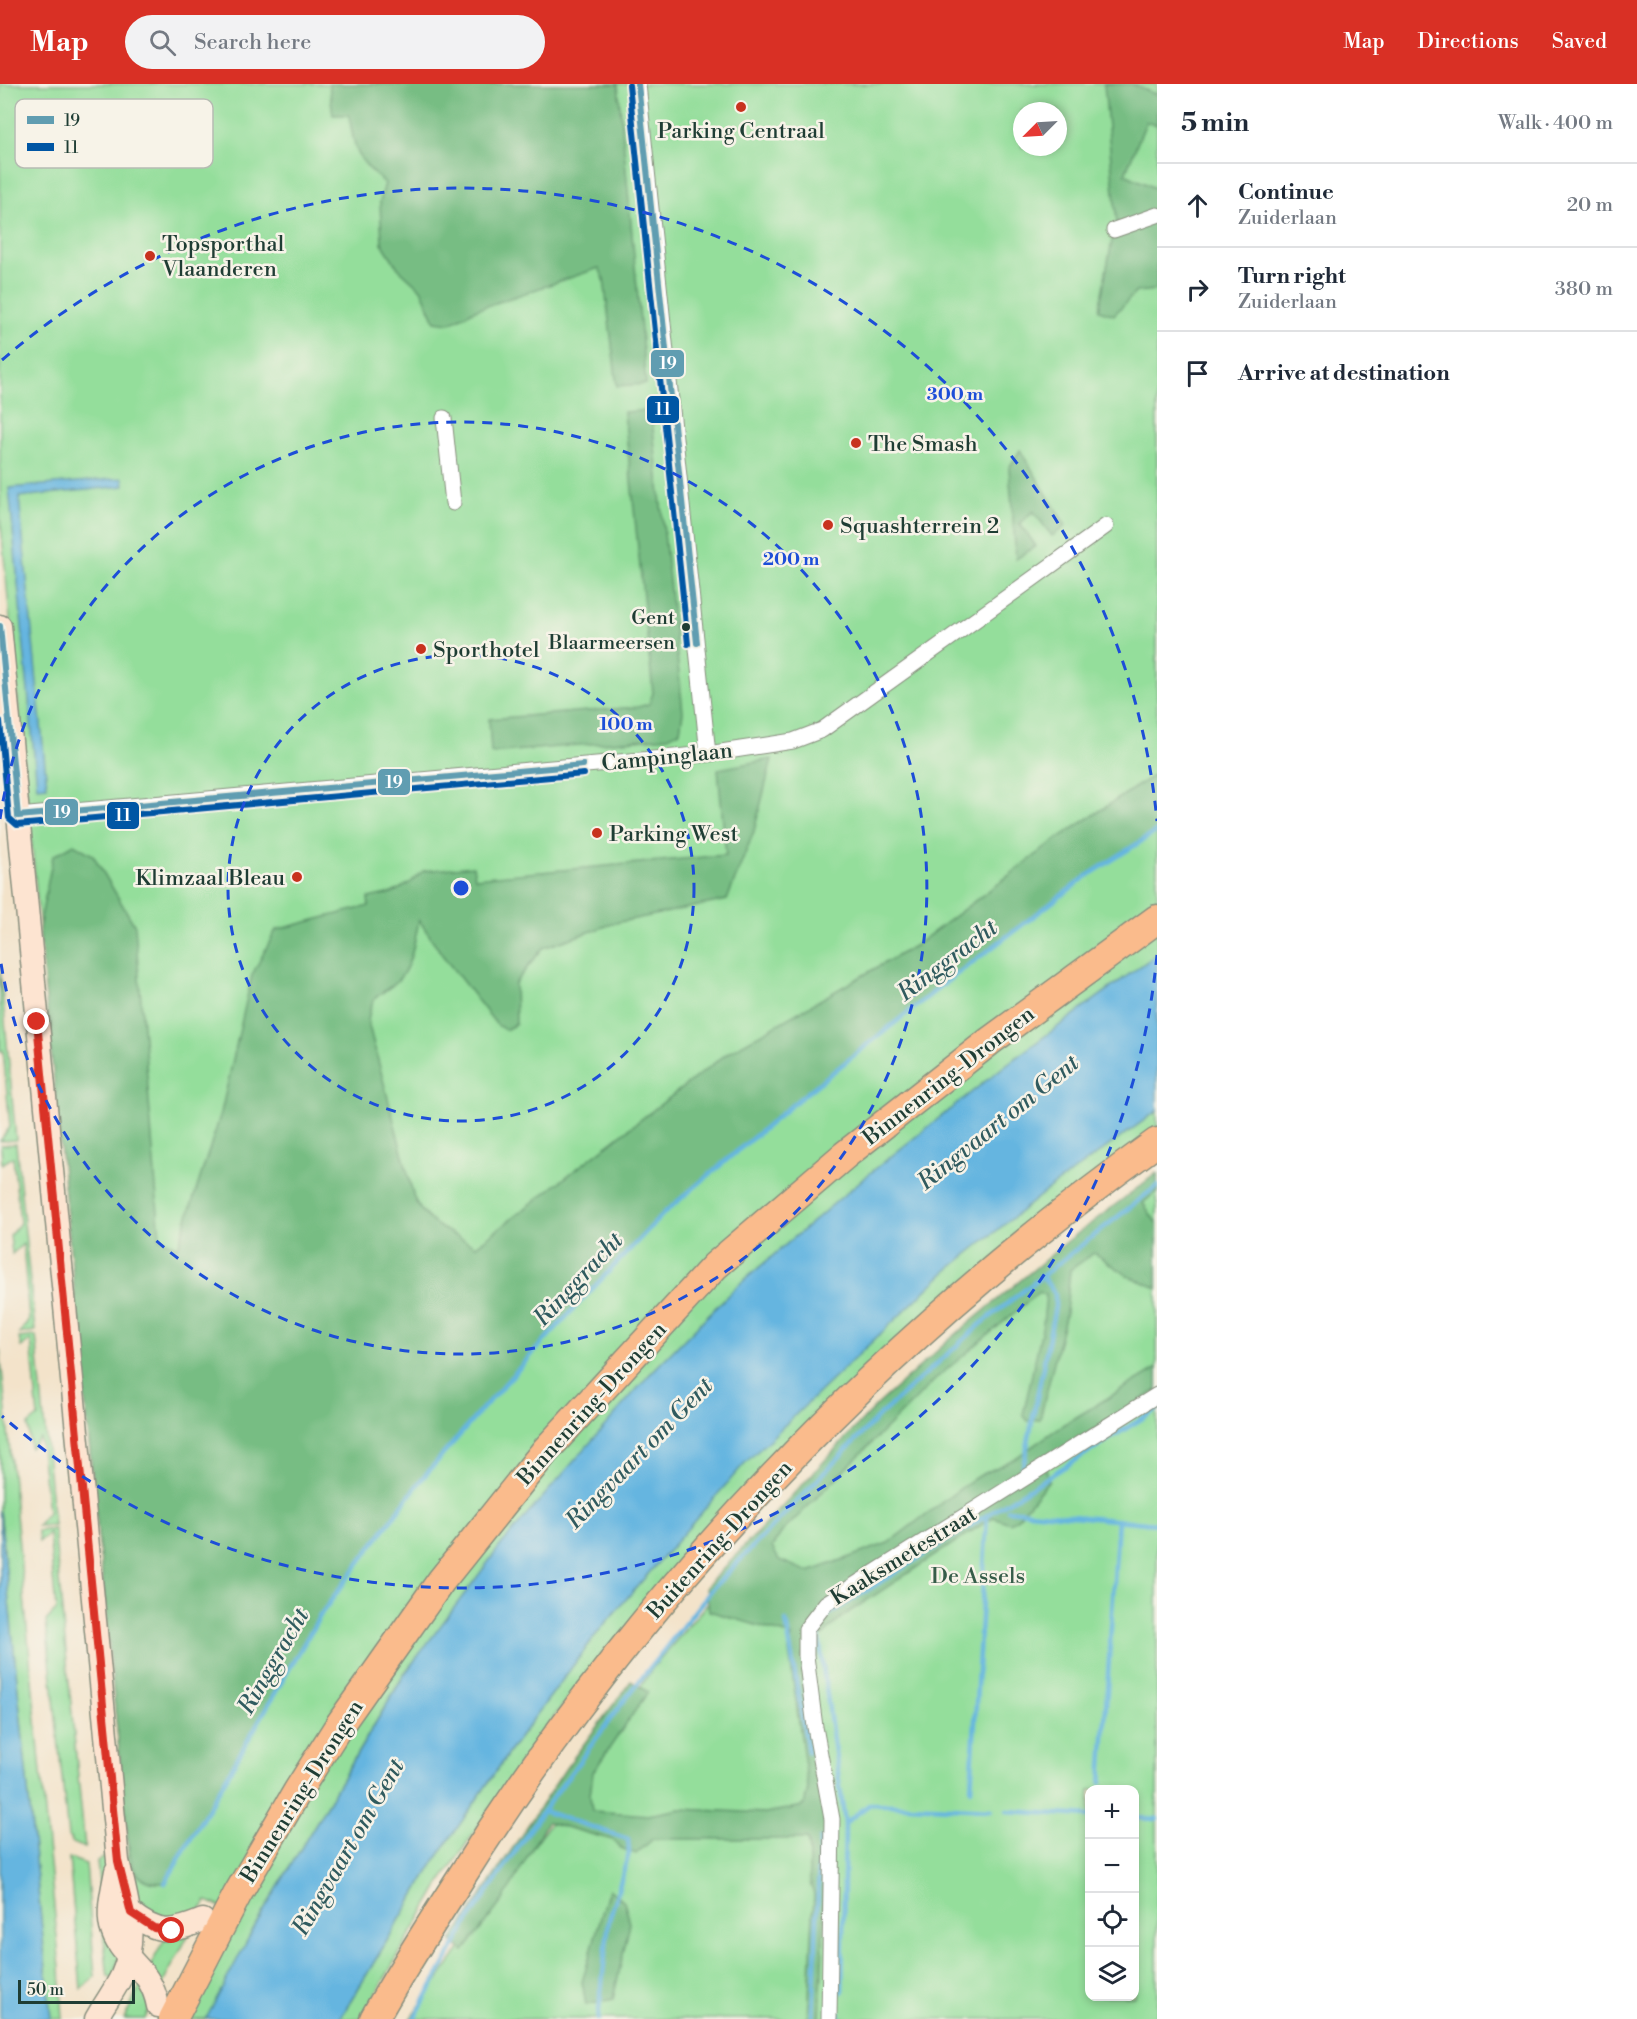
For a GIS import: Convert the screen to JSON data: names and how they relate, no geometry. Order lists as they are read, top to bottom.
{
  "streets": {
    "highway": ["Binnenring-Drongen", "Buitenring-Drongen"],
    "street": ["Campinglaan", "Kaaksmetestraat"]
  },
  "water": ["Ringgracht", "Ringvaart om Gent"],
  "parks": ["De Assels"],
  "places": [
    "Parking Centraal",
    "Topsporthal Vlaanderen",
    "The Smash",
    "Squashterrein 2",
    "Gent Blaarmeersen",
    "Sporthotel",
    "Parking West",
    "Klimzaal Bleau"
  ],
  "lines": ["transit line 19", "transit line 11"],
  "legend": ["19", "11"],
  "scale_bar": "50 m",
  "north": "bottom left",
  "page": {
    "header": "Map",
    "search": "Search here",
    "nav": ["Map", "Directions", "Saved"],
    "heading": ["5 min", "Walk · 400 m"],
    "list": [
      ["Continue", "Zuiderlaan", "20 m"],
      ["Turn right", "Zuiderlaan", "380 m"],
      "Arrive at destination"
    ],
    "map_buttons": ["+", "−"],
    "scale": "50 m"
  },
  "rings": ["300 m", "200 m", "100 m"]
}
